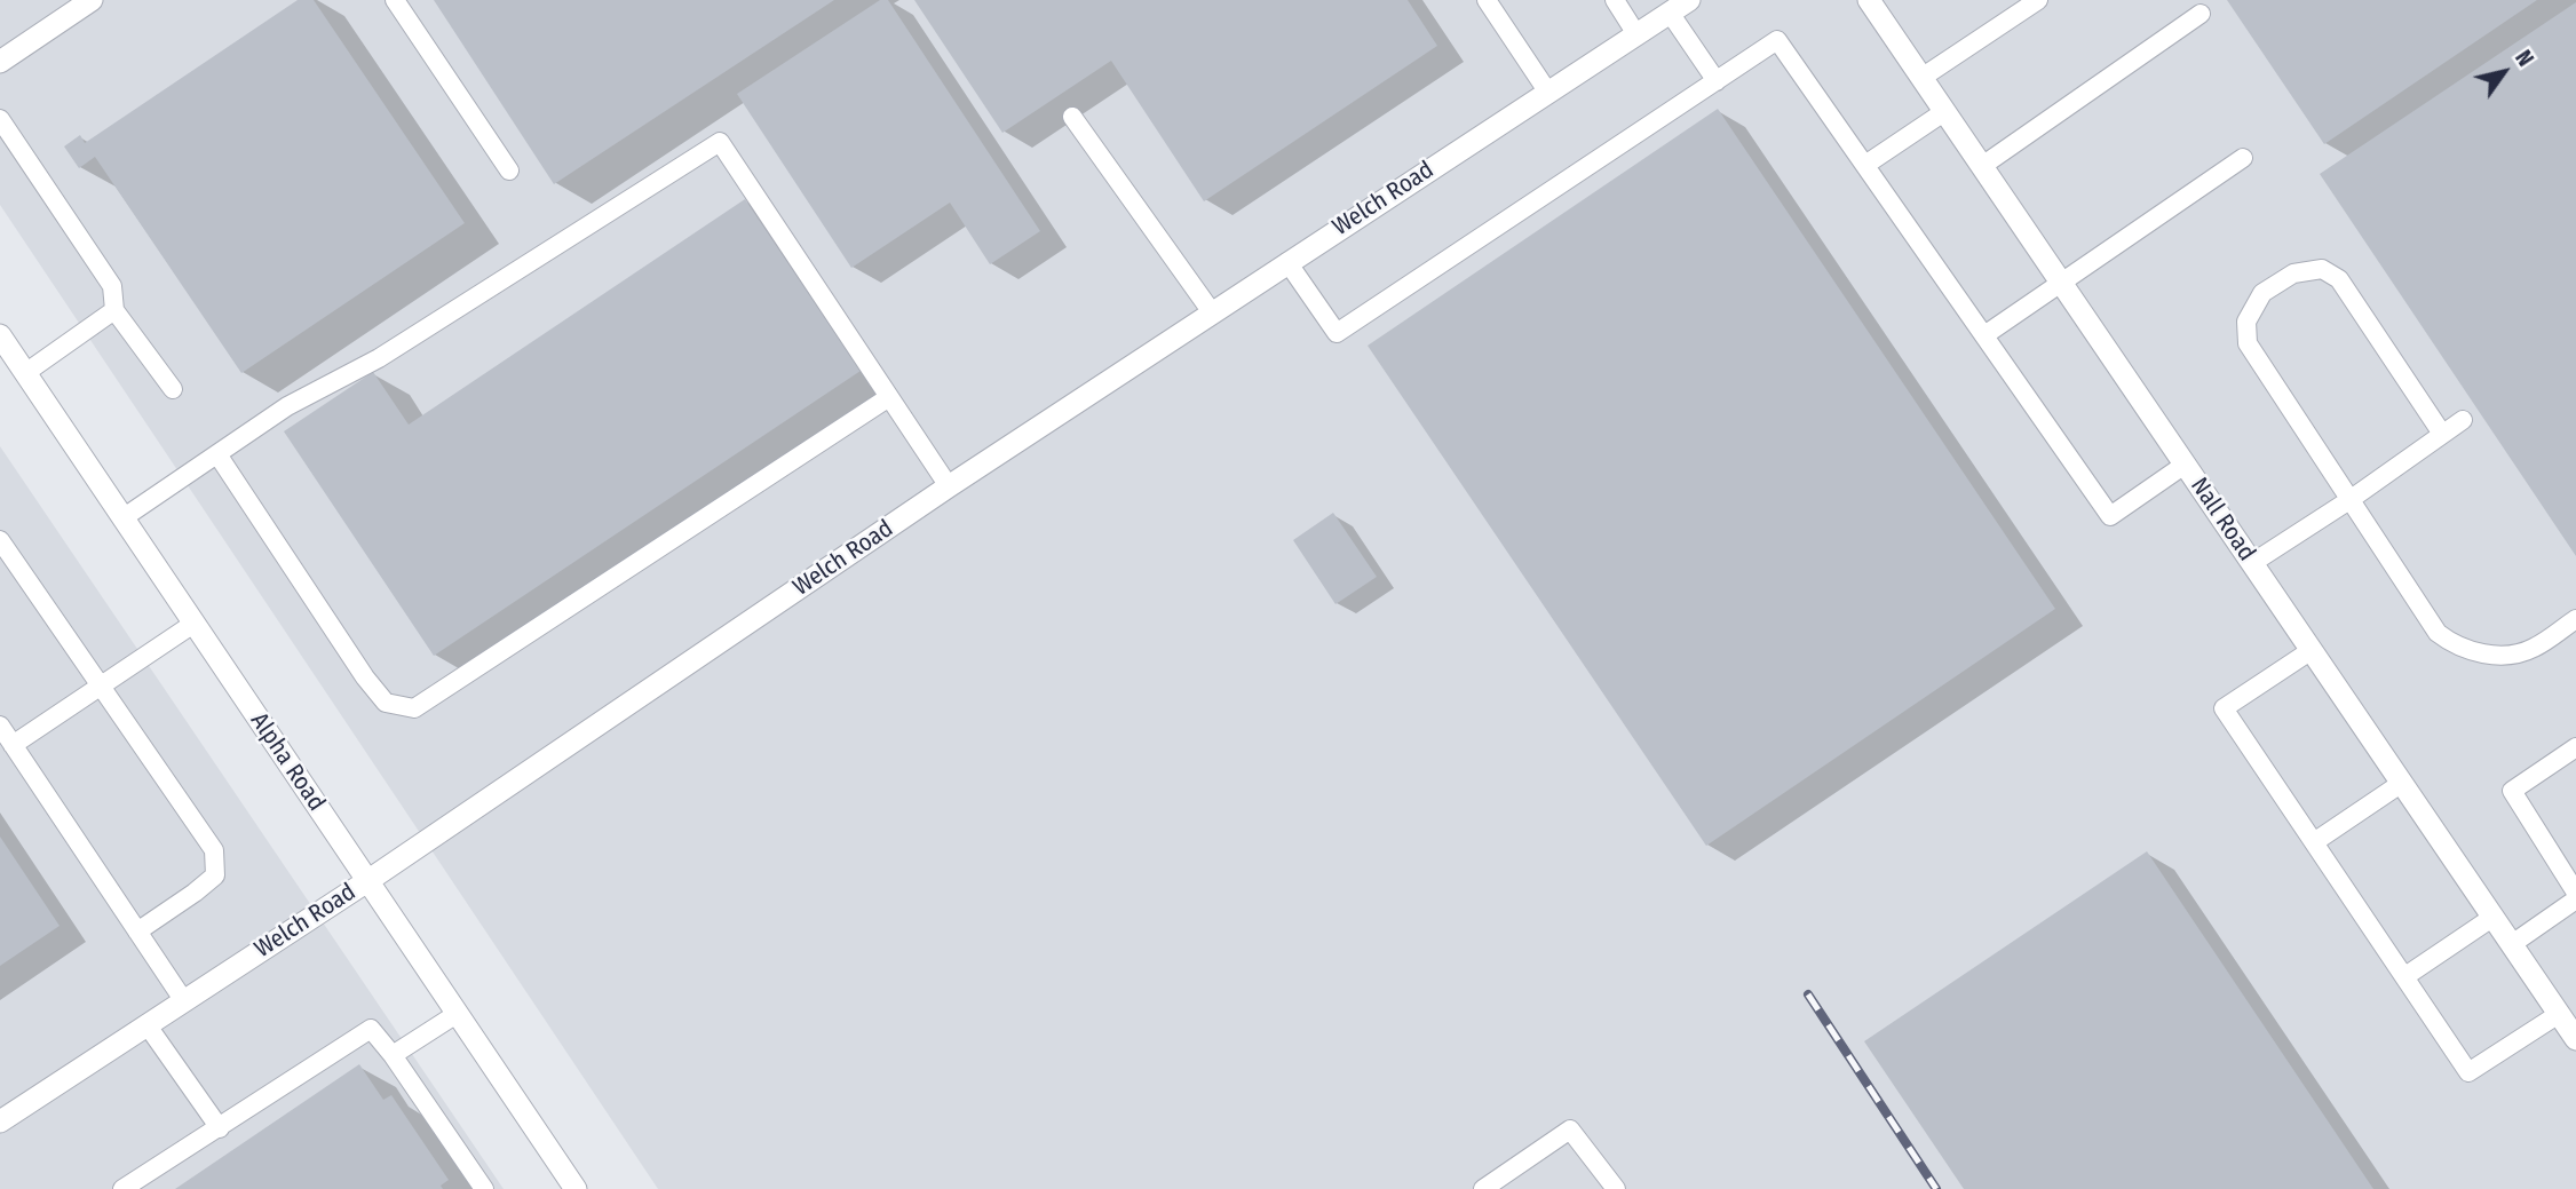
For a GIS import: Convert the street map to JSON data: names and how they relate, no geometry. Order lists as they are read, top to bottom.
{
  "streets": {
    "street": ["Welch Road", "Nall Road", "Alpha Road"]
  },
  "crossings": [
    ["Welch Road", "Alpha Road"]
  ],
  "north": "top right"
}
